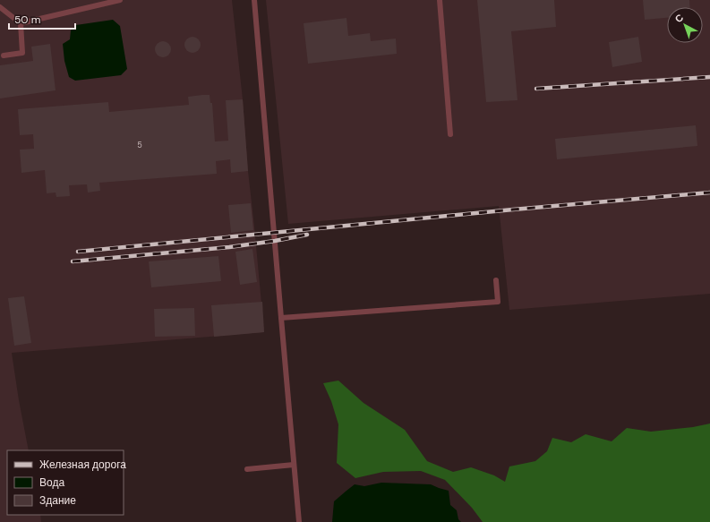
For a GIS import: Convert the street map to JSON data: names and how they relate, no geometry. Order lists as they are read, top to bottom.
{
  "house_numbers": ["5"],
  "legend": ["Железная дорога", "Вода", "Здание"],
  "scale_bar": "50 m",
  "north": "top left"
}
